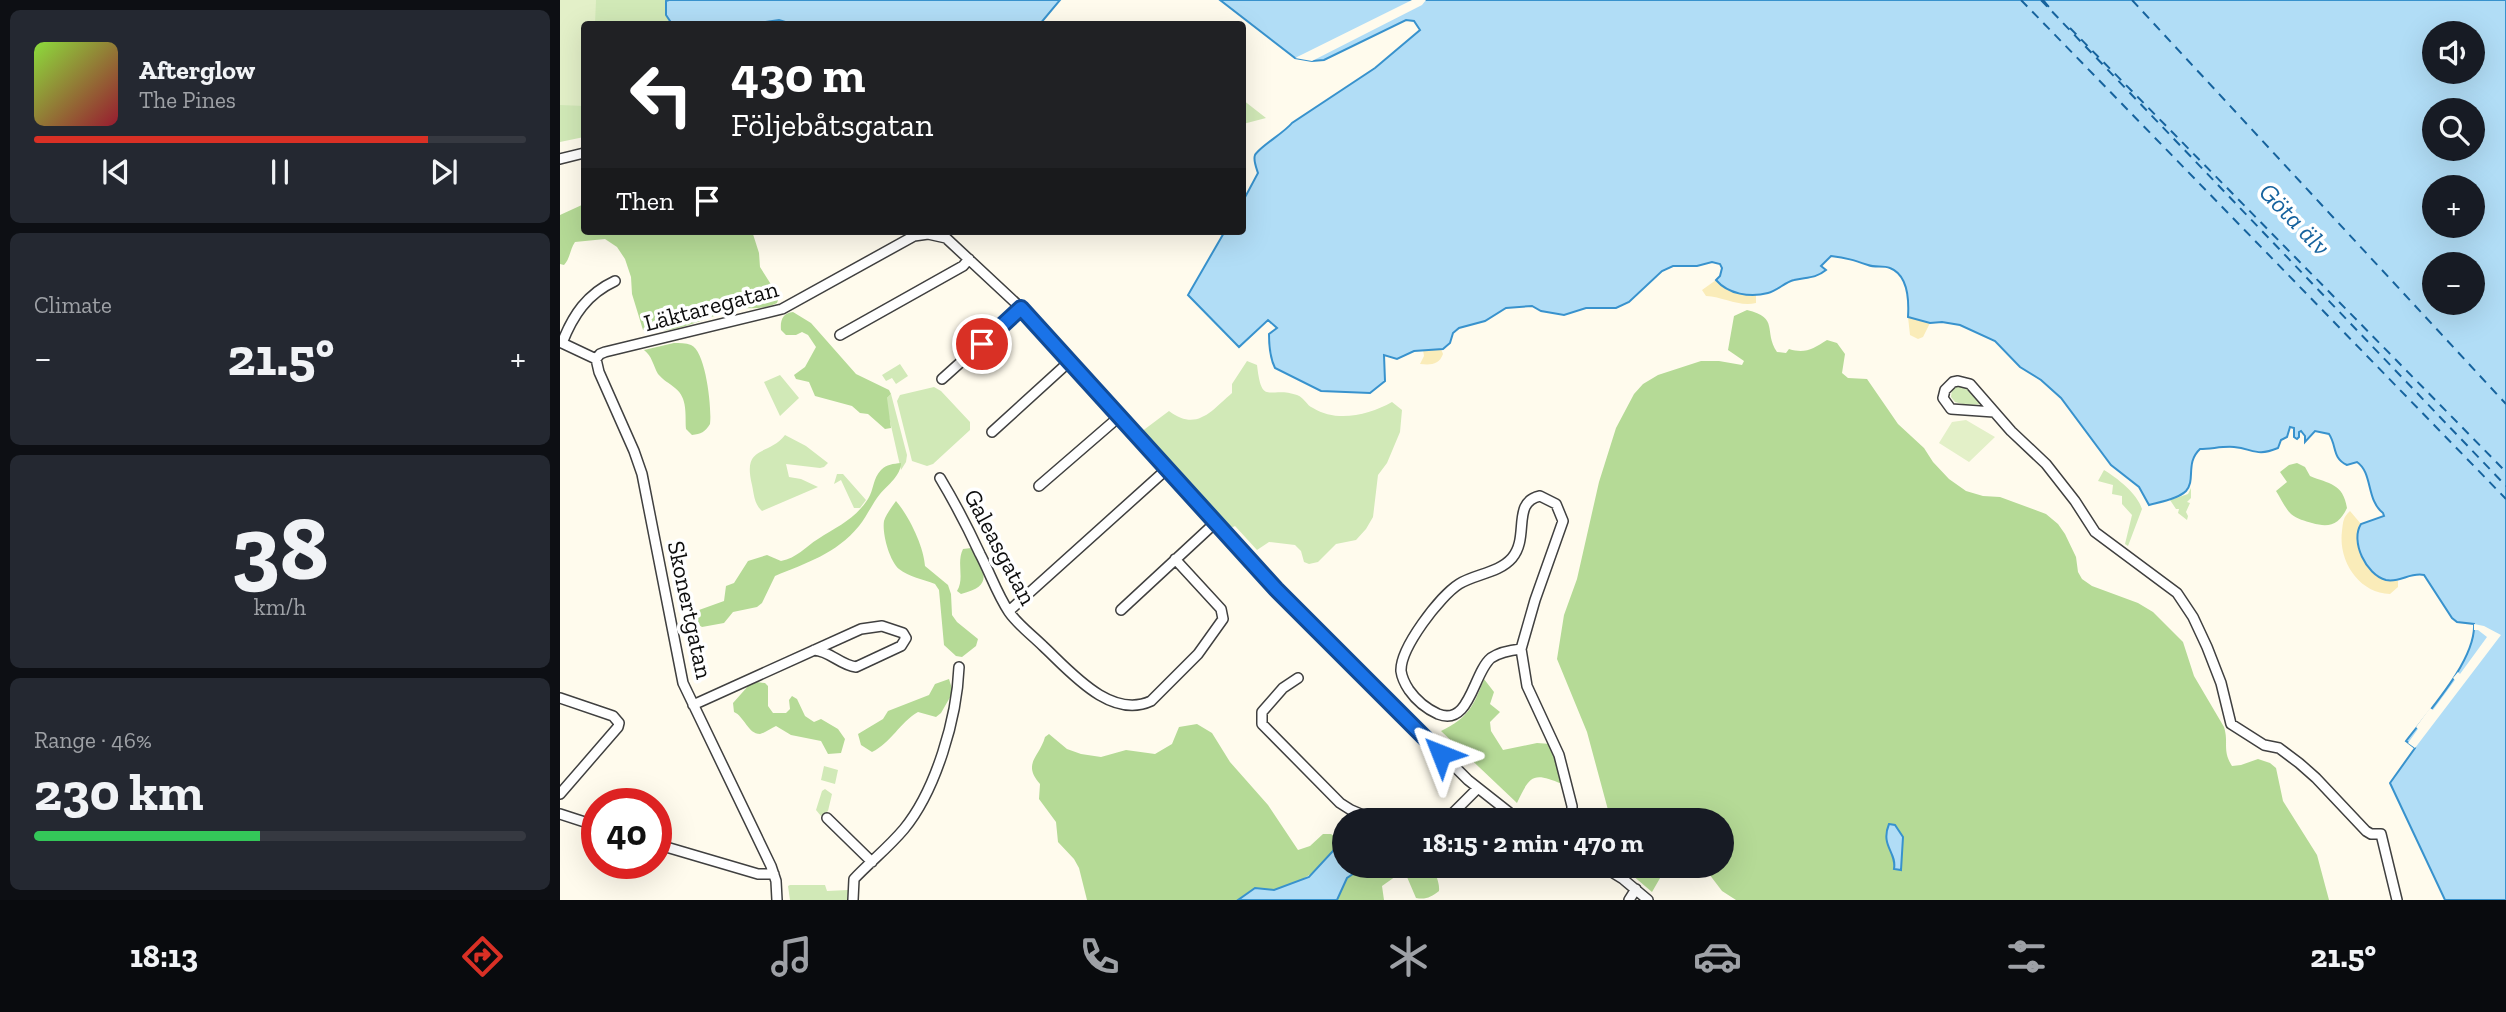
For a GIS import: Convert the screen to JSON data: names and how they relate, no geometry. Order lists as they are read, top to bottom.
{
  "streets": {
    "street": ["Läktaregatan", "Galeasgatan", "Skonertgatan"]
  },
  "crossings": [
    ["Läktaregatan", "Skonertgatan"]
  ],
  "water": ["Göta älv"],
  "page": {
    "map_buttons": ["+", "−"],
    "turn": ["430 m", "Följebåtsgatan"],
    "song": ["Afterglow", "The Pines"],
    "then": "Then",
    "tile": [
      "Climate",
      ["38", "km/h"],
      ["Range · 46%", "230 km"]
    ],
    "heat": ["−", "21.5°", "+"],
    "limit": "40",
    "trip": "18:15 · 2 min · 470 m",
    "tabs": ["18:13", "21.5°"]
  }
}
